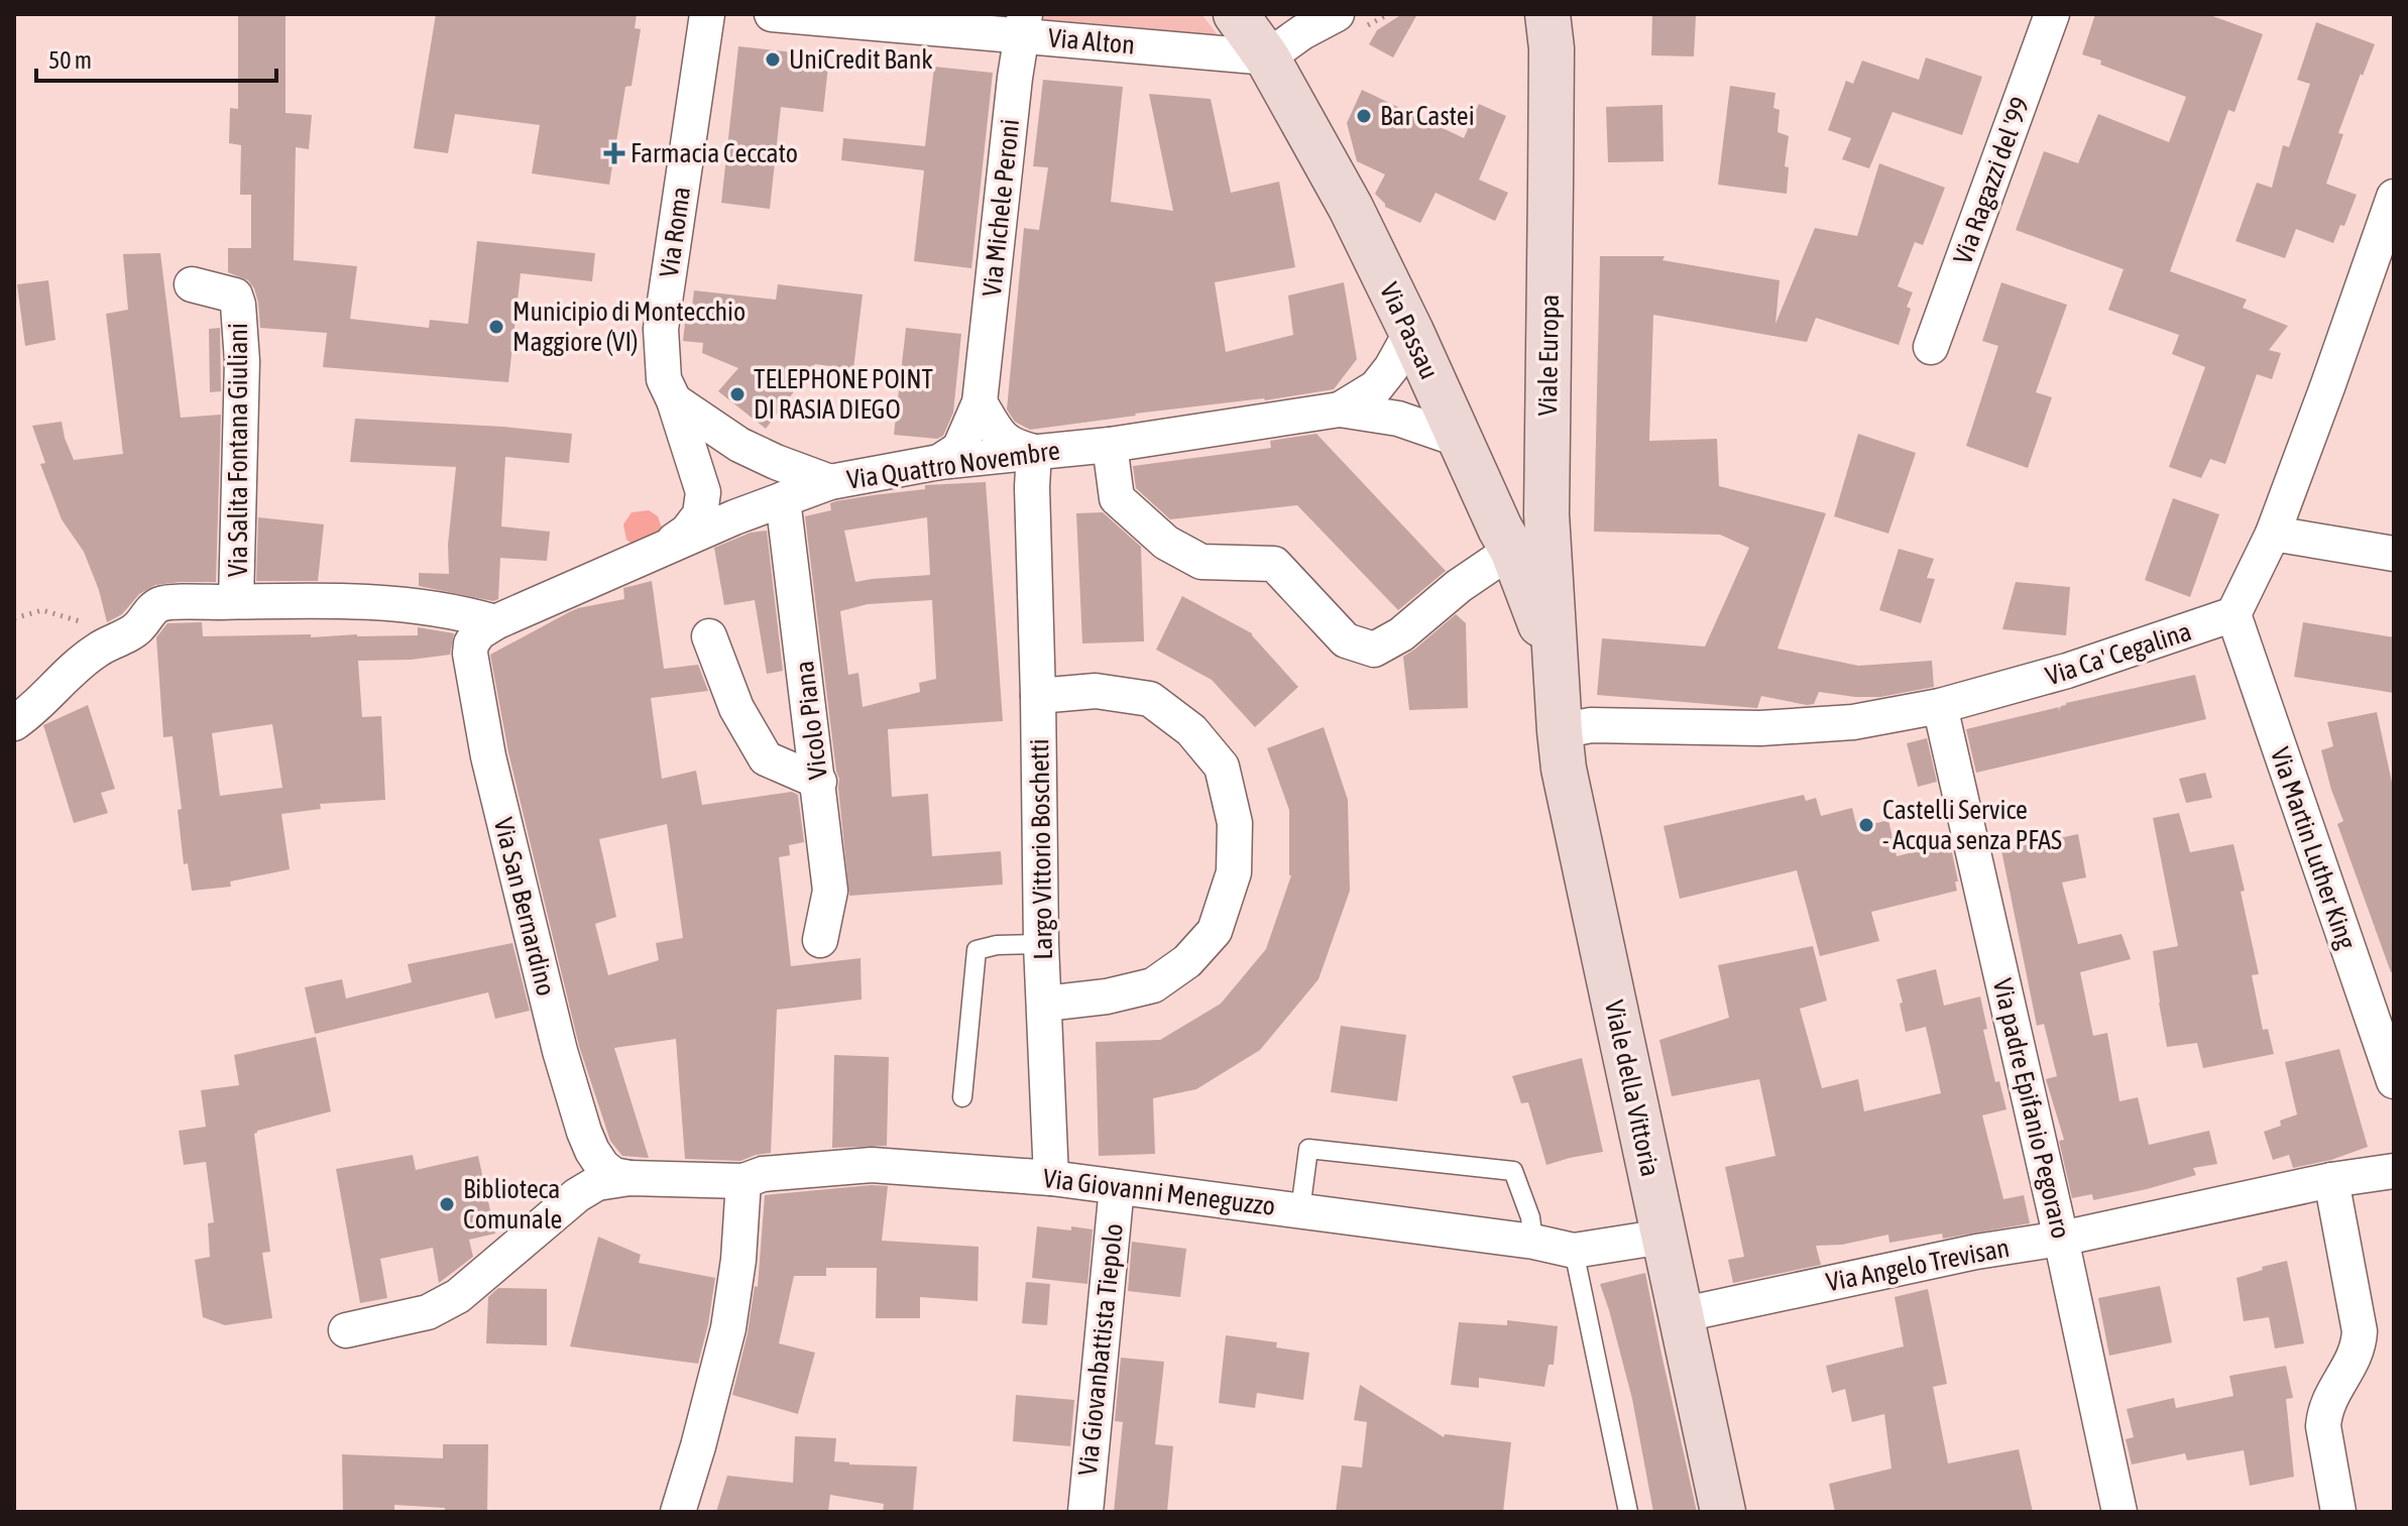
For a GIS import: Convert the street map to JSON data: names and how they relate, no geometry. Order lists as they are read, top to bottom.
{
  "streets": {
    "main road": ["Via Passau", "Viale Europa", "Viale della Vittoria"],
    "street": [
      "Via Alton",
      "Via Ragazzi del '99",
      "Via Michele Peroni",
      "Via Roma",
      "Via Salita Fontana Giuliani",
      "Via Quattro Novembre",
      "Via Ca' Cegalina",
      "Vicolo Piana",
      "Via Martin Luther King",
      "Largo Vittorio Boschetti",
      "Via San Bernardino",
      "Via padre Epifanio Pegoraro",
      "Via Giovanni Meneguzzo",
      "Via Angelo Trevisan",
      "Via Giovanbattista Tiepolo"
    ]
  },
  "crossings": [
    ["Via Alton", "Via Michele Peroni"],
    ["Via Alton", "Via Passau"],
    ["Via Michele Peroni", "Via Quattro Novembre"],
    ["Via Roma", "Via Quattro Novembre"],
    ["Via Passau", "Viale Europa"],
    ["Via Passau", "Via Quattro Novembre"],
    ["Via Passau", "Viale della Vittoria"],
    ["Viale Europa", "Viale della Vittoria"],
    ["Via Salita Fontana Giuliani", "Via Quattro Novembre"],
    ["Via Salita Fontana Giuliani", "Via San Bernardino"],
    ["Via Quattro Novembre", "Vicolo Piana"],
    ["Via Quattro Novembre", "Largo Vittorio Boschetti"],
    ["Via Quattro Novembre", "Via San Bernardino"],
    ["Via Ca' Cegalina", "Via Martin Luther King"],
    ["Via Ca' Cegalina", "Viale della Vittoria"],
    ["Via Ca' Cegalina", "Via padre Epifanio Pegoraro"],
    ["Largo Vittorio Boschetti", "Via Giovanni Meneguzzo"],
    ["Viale della Vittoria", "Via Giovanni Meneguzzo"],
    ["Viale della Vittoria", "Via Angelo Trevisan"],
    ["Via padre Epifanio Pegoraro", "Via Angelo Trevisan"],
    ["Via Giovanni Meneguzzo", "Via Giovanbattista Tiepolo"]
  ],
  "places": {
    "other": [
      "UniCredit Bank",
      "Bar Castei",
      "Municipio di Montecchio Maggiore (VI)",
      "TELEPHONE POINT DI RASIA DIEGO",
      "Castelli Service - Acqua senza PFAS",
      "Biblioteca Comunale"
    ],
    "health": ["Farmacia Ceccato"]
  },
  "scale_bar": "50 m"
}
